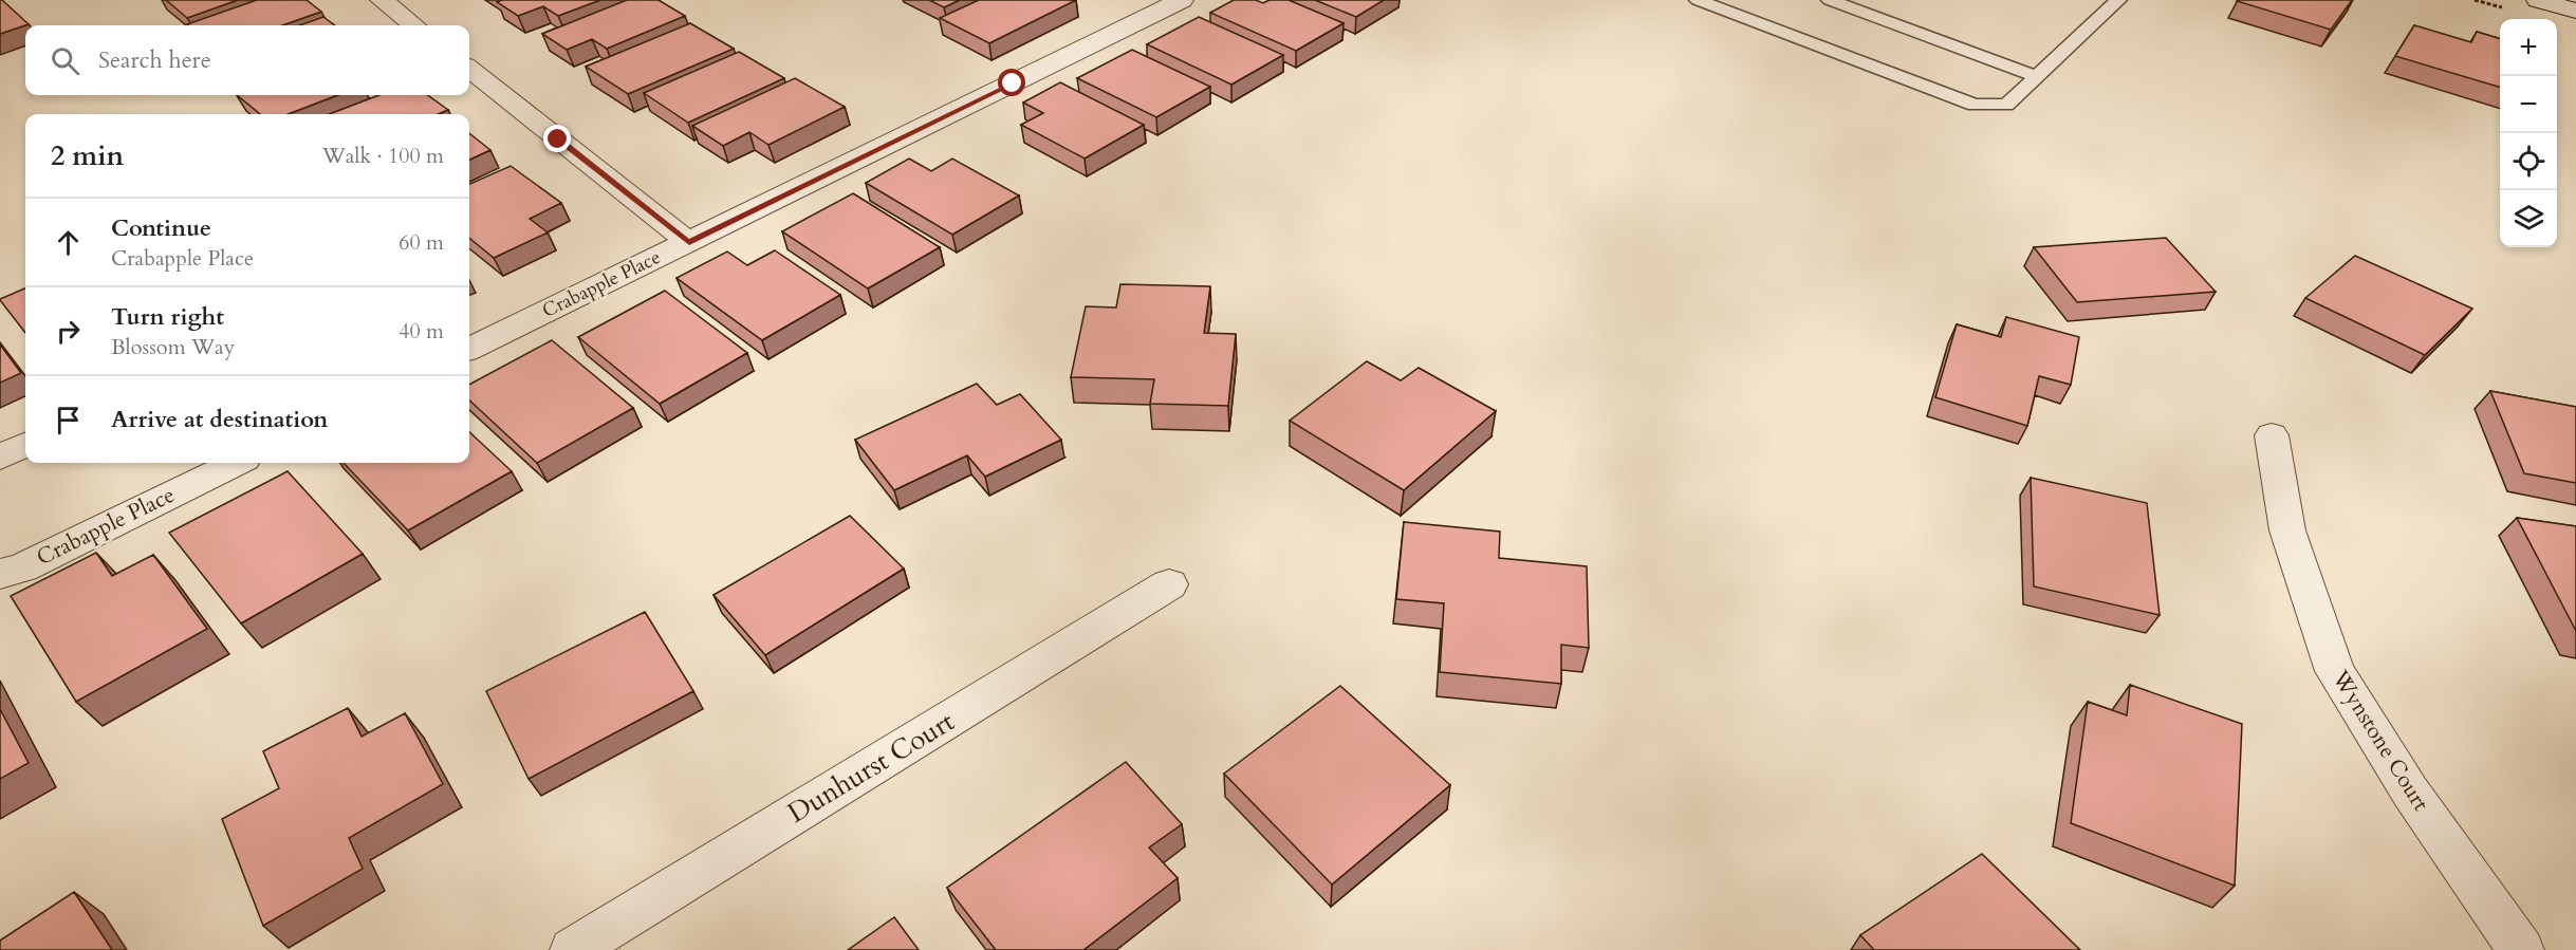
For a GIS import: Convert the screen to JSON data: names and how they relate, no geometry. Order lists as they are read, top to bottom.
{
  "streets": {
    "street": ["Crabapple Place", "Wynstone Court", "Dunhurst Court"]
  },
  "page": {
    "map_buttons": ["+", "−"],
    "search": "Search here",
    "heading": ["2 min", "Walk · 100 m"],
    "list": [
      ["Continue", "Crabapple Place", "60 m"],
      ["Turn right", "Blossom Way", "40 m"],
      "Arrive at destination"
    ]
  }
}
